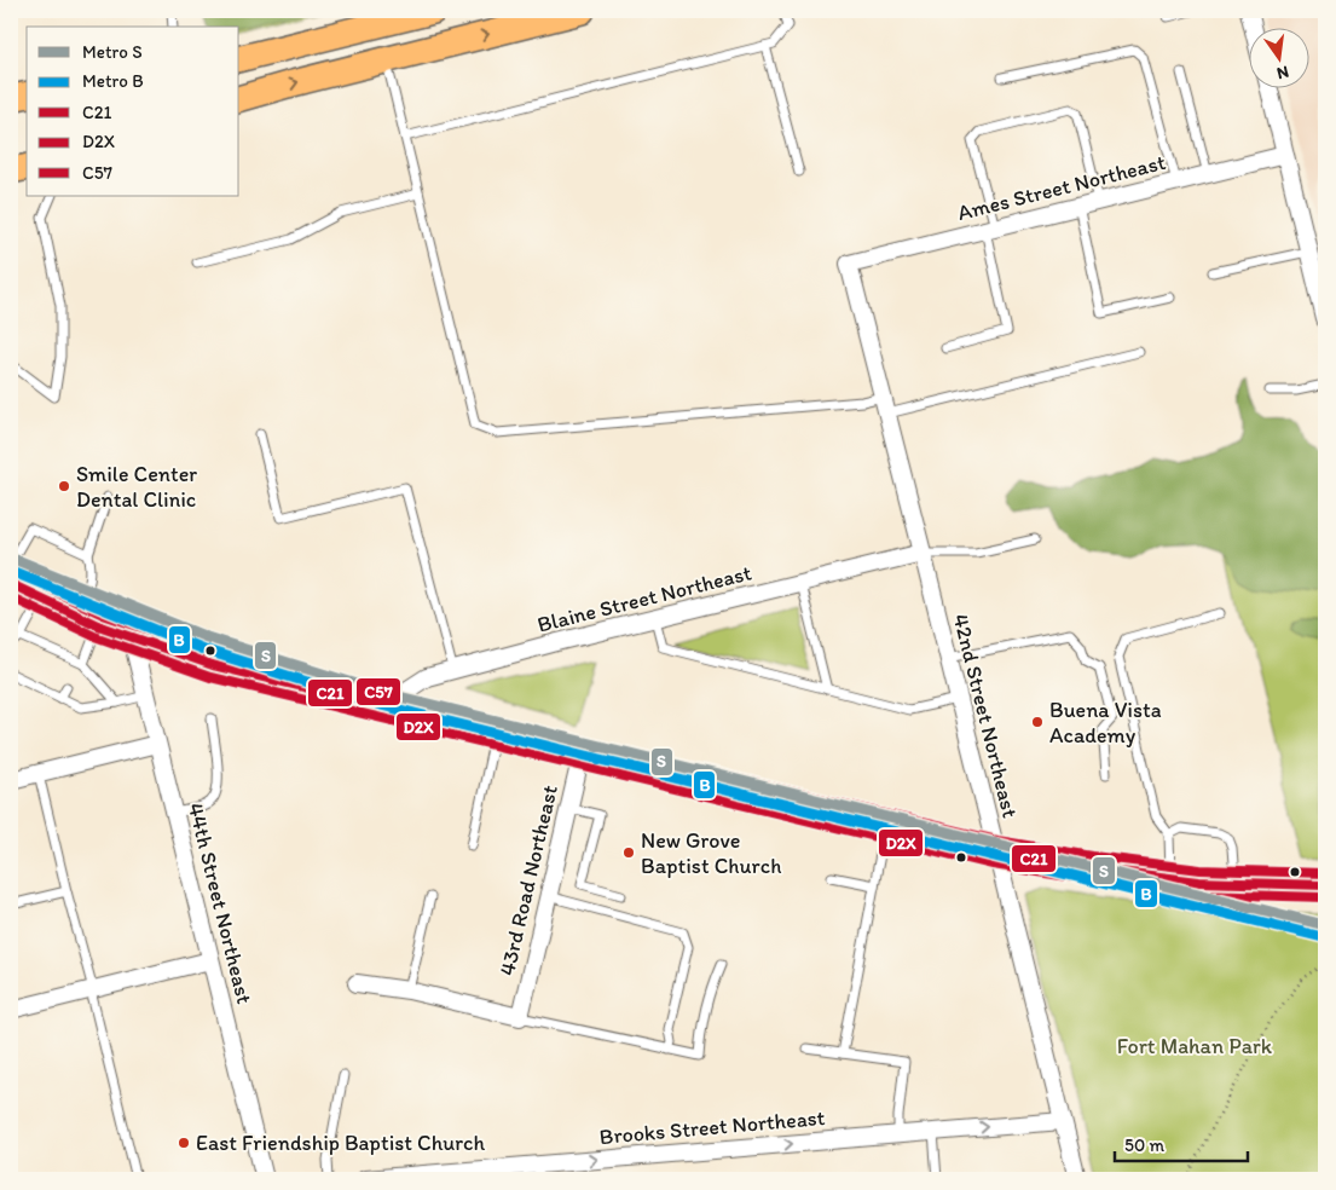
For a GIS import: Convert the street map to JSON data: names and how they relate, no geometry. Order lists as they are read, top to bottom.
{
  "streets": {
    "street": [
      "Ames Street Northeast",
      "Blaine Street Northeast",
      "42nd Street Northeast",
      "43rd Road Northeast",
      "44th Street Northeast",
      "Brooks Street Northeast"
    ]
  },
  "crossings": [
    ["Ames Street Northeast", "42nd Street Northeast"],
    ["Blaine Street Northeast", "42nd Street Northeast"],
    ["42nd Street Northeast", "Brooks Street Northeast"]
  ],
  "one_way": ["Brooks Street Northeast"],
  "parks": ["Fort Mahan Park"],
  "places": [
    "Smile Center Dental Clinic",
    "Buena Vista Academy",
    "New Grove Baptist Church",
    "East Friendship Baptist Church"
  ],
  "lines": [
    "metro line S",
    "metro line B",
    "transit line C57",
    "transit line C21",
    "transit line D2X"
  ],
  "legend": [
    "Metro S",
    "Metro B",
    "C21",
    "D2X",
    "C57"
  ],
  "scale_bar": "50 m",
  "north": "bottom"
}
